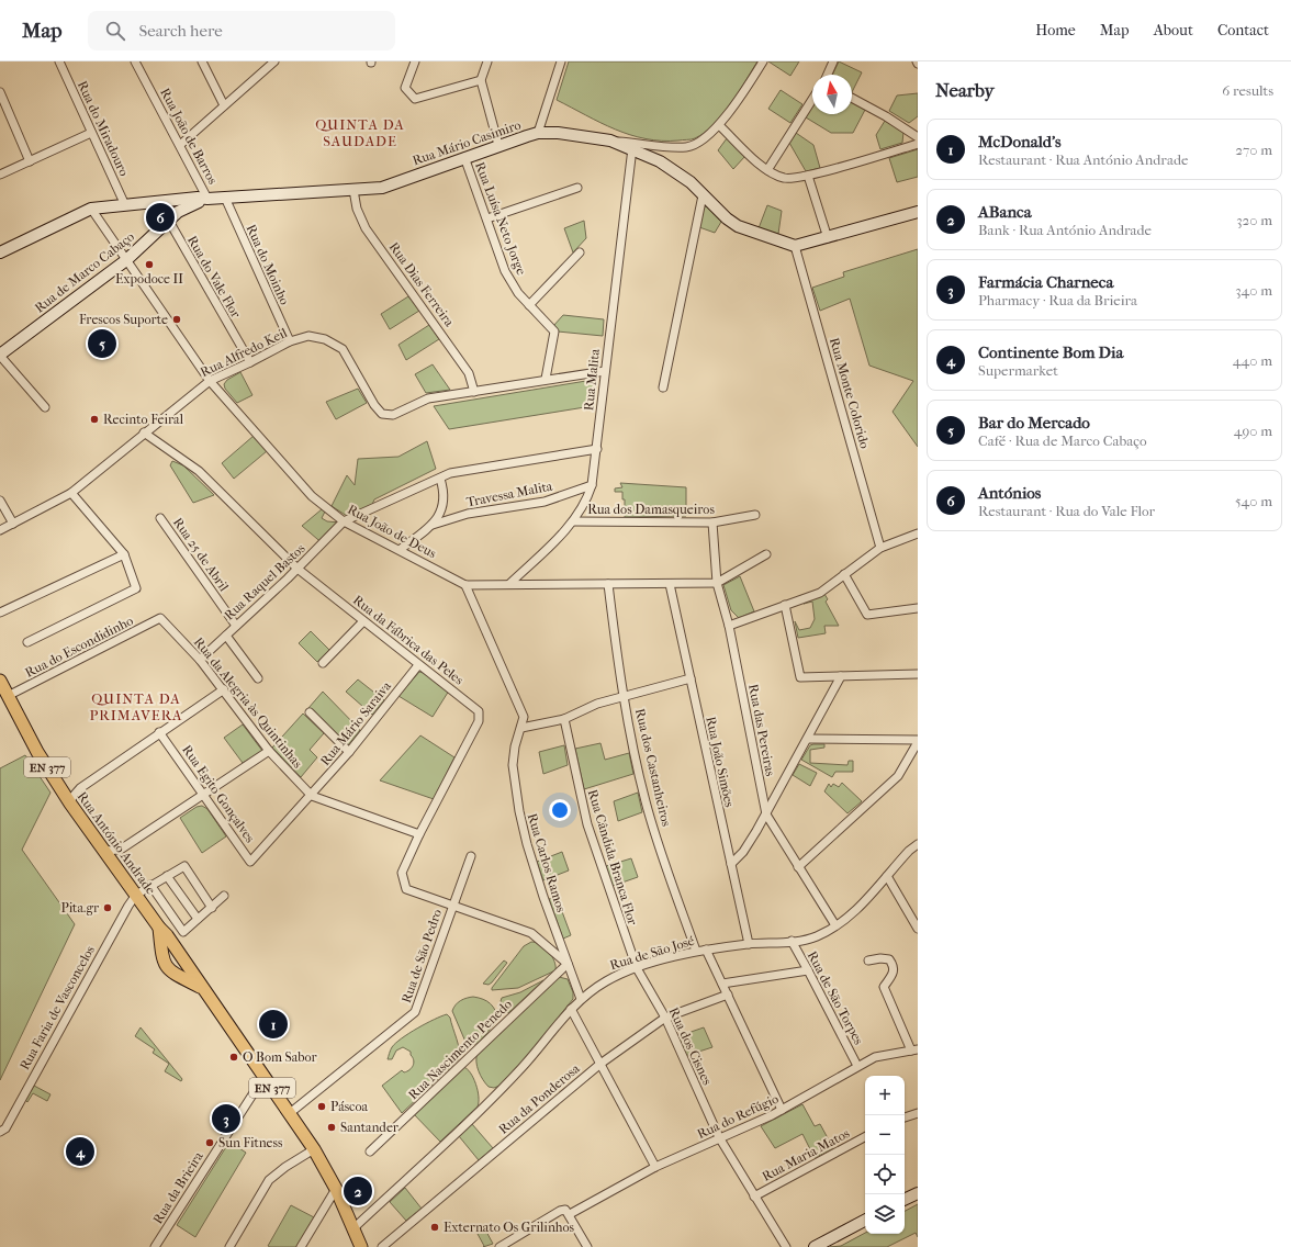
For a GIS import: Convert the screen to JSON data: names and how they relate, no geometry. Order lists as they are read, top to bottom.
{
  "streets": {
    "main road": ["EN 377", "Rua António Andrade"],
    "street": [
      "Rua do Miradouro",
      "Rua João de Barros",
      "Rua Mário Casimiro",
      "Rua Luísa Neto Jorge",
      "Rua do Moinho",
      "Rua de Marco Cabaço",
      "Rua do Vale Flor",
      "Rua Dias Ferreira",
      "Rua Alfredo Keil",
      "Rua Malita",
      "Rua Monte Colorido",
      "Travessa Malita",
      "Rua dos Damasqueiros",
      "Rua João de Deus",
      "Rua 25 de Abril",
      "Rua Raquel Bastos",
      "Rua da Fábrica das Peles",
      "Rua do Escondidinho",
      "Rua da Alegria às Quintinhas",
      "Rua Mário Saraiva",
      "Rua das Pereiras",
      "Rua João Simões",
      "Rua dos Castanheiros",
      "Rua Egito Gonçalves",
      "Rua Cândida Branca Flor",
      "Rua Carlos Ramos",
      "Rua de São José",
      "Rua de São Pedro",
      "Rua de São Torpes",
      "Rua Faria de Vasconcelos",
      "Rua dos Cisnes",
      "Rua Nascimento Penedo",
      "Rua da Ponderosa",
      "Rua do Refúgio",
      "Rua Maria Matos",
      "Rua da Brieira"
    ]
  },
  "crossings": [
    ["Rua do Miradouro", "Rua Mário Casimiro"],
    ["Rua João de Barros", "Rua Mário Casimiro"],
    ["Rua João de Barros", "Rua de Marco Cabaço"],
    ["Rua Mário Casimiro", "Rua Luísa Neto Jorge"],
    ["Rua Mário Casimiro", "Rua do Moinho"],
    ["Rua Mário Casimiro", "Rua de Marco Cabaço"],
    ["Rua Mário Casimiro", "Rua do Vale Flor"],
    ["Rua Mário Casimiro", "Rua Dias Ferreira"],
    ["Rua Mário Casimiro", "Rua Malita"],
    ["Rua Mário Casimiro", "Rua Monte Colorido"],
    ["Rua Mário Casimiro", "Rua João de Deus"],
    ["Rua Luísa Neto Jorge", "Rua Alfredo Keil"],
    ["Rua do Moinho", "Rua Alfredo Keil"],
    ["Rua de Marco Cabaço", "Rua do Vale Flor"],
    ["Rua de Marco Cabaço", "Rua João de Deus"],
    ["Rua do Vale Flor", "Rua Alfredo Keil"],
    ["Rua Dias Ferreira", "Rua Alfredo Keil"],
    ["Rua Alfredo Keil", "Rua Malita"],
    ["Rua Alfredo Keil", "Rua João de Deus"],
    ["Rua Alfredo Keil", "Rua da Fábrica das Peles"],
    ["Rua Malita", "Travessa Malita"],
    ["Rua Malita", "Rua dos Damasqueiros"],
    ["Rua Malita", "Rua João de Deus"],
    ["Travessa Malita", "Rua João de Deus"],
    ["Rua dos Damasqueiros", "Rua das Pereiras"],
    ["Rua João de Deus", "Rua Raquel Bastos"],
    ["Rua João de Deus", "Rua das Pereiras"],
    ["Rua João de Deus", "Rua João Simões"],
    ["Rua João de Deus", "Rua dos Castanheiros"],
    ["Rua João de Deus", "Rua Carlos Ramos"],
    ["Rua 25 de Abril", "Rua Raquel Bastos"],
    ["Rua Raquel Bastos", "Rua da Fábrica das Peles"],
    ["Rua Raquel Bastos", "Rua da Alegria às Quintinhas"],
    ["Rua da Fábrica das Peles", "Rua da Alegria às Quintinhas"],
    ["Rua da Fábrica das Peles", "Rua Mário Saraiva"],
    ["Rua do Escondidinho", "Rua da Alegria às Quintinhas"],
    ["Rua do Escondidinho", "Rua António Andrade"],
    ["Rua da Alegria às Quintinhas", "Rua Mário Saraiva"],
    ["Rua da Alegria às Quintinhas", "Rua Egito Gonçalves"],
    ["Rua Mário Saraiva", "Rua Egito Gonçalves"],
    ["Rua das Pereiras", "Rua de São José"],
    ["Rua João Simões", "Rua de São José"],
    ["EN 377", "Rua António Andrade"],
    ["EN 377", "Rua de São José"],
    ["EN 377", "Rua de São Pedro"],
    ["EN 377", "Rua da Brieira"],
    ["Rua dos Castanheiros", "Rua de São José"],
    ["Rua António Andrade", "Rua Faria de Vasconcelos"],
    ["Rua Cândida Branca Flor", "Rua de São José"],
    ["Rua Cândida Branca Flor", "Rua dos Cisnes"],
    ["Rua Carlos Ramos", "Rua de São José"],
    ["Rua Carlos Ramos", "Rua Nascimento Penedo"],
    ["Rua de São José", "Rua de São Torpes"],
    ["Rua de São José", "Rua dos Cisnes"],
    ["Rua de São Torpes", "Rua do Refúgio"],
    ["Rua dos Cisnes", "Rua da Ponderosa"],
    ["Rua dos Cisnes", "Rua do Refúgio"],
    ["Rua dos Cisnes", "Rua Maria Matos"]
  ],
  "districts": ["QUINTA DA SAUDADE", "QUINTA DA PRIMAVERA"],
  "places": [
    "Expodoce II",
    "Frescos Suporte",
    "Recinto Feiral",
    "Pita.gr",
    "O Bom Sabor",
    "Páscoa",
    "Santander",
    "Sun Fitness",
    "Externato Os Grilinhos"
  ],
  "north": "top",
  "page": {
    "header": "Map",
    "search": "Search here",
    "nav": [
      "Home",
      "Map",
      "About",
      "Contact"
    ],
    "heading": ["Nearby", "6 results"],
    "list": [
      {
        "mark": "1",
        "name": "McDonald's",
        "note": "Restaurant · Rua António Andrade",
        "value": "270 m"
      },
      {
        "mark": "2",
        "name": "ABanca",
        "note": "Bank · Rua António Andrade",
        "value": "320 m"
      },
      {
        "mark": "3",
        "name": "Farmácia Charneca",
        "note": "Pharmacy · Rua da Brieira",
        "value": "340 m"
      },
      {
        "mark": "4",
        "name": "Continente Bom Dia",
        "note": "Supermarket",
        "value": "440 m"
      },
      {
        "mark": "5",
        "name": "Bar do Mercado",
        "note": "Café · Rua de Marco Cabaço",
        "value": "490 m"
      },
      {
        "mark": "6",
        "name": "Antónios",
        "note": "Restaurant · Rua do Vale Flor",
        "value": "540 m"
      }
    ],
    "pins": [
      "6",
      "5",
      "1",
      "3",
      "4",
      "2"
    ],
    "map_buttons": ["+", "−"]
  }
}
